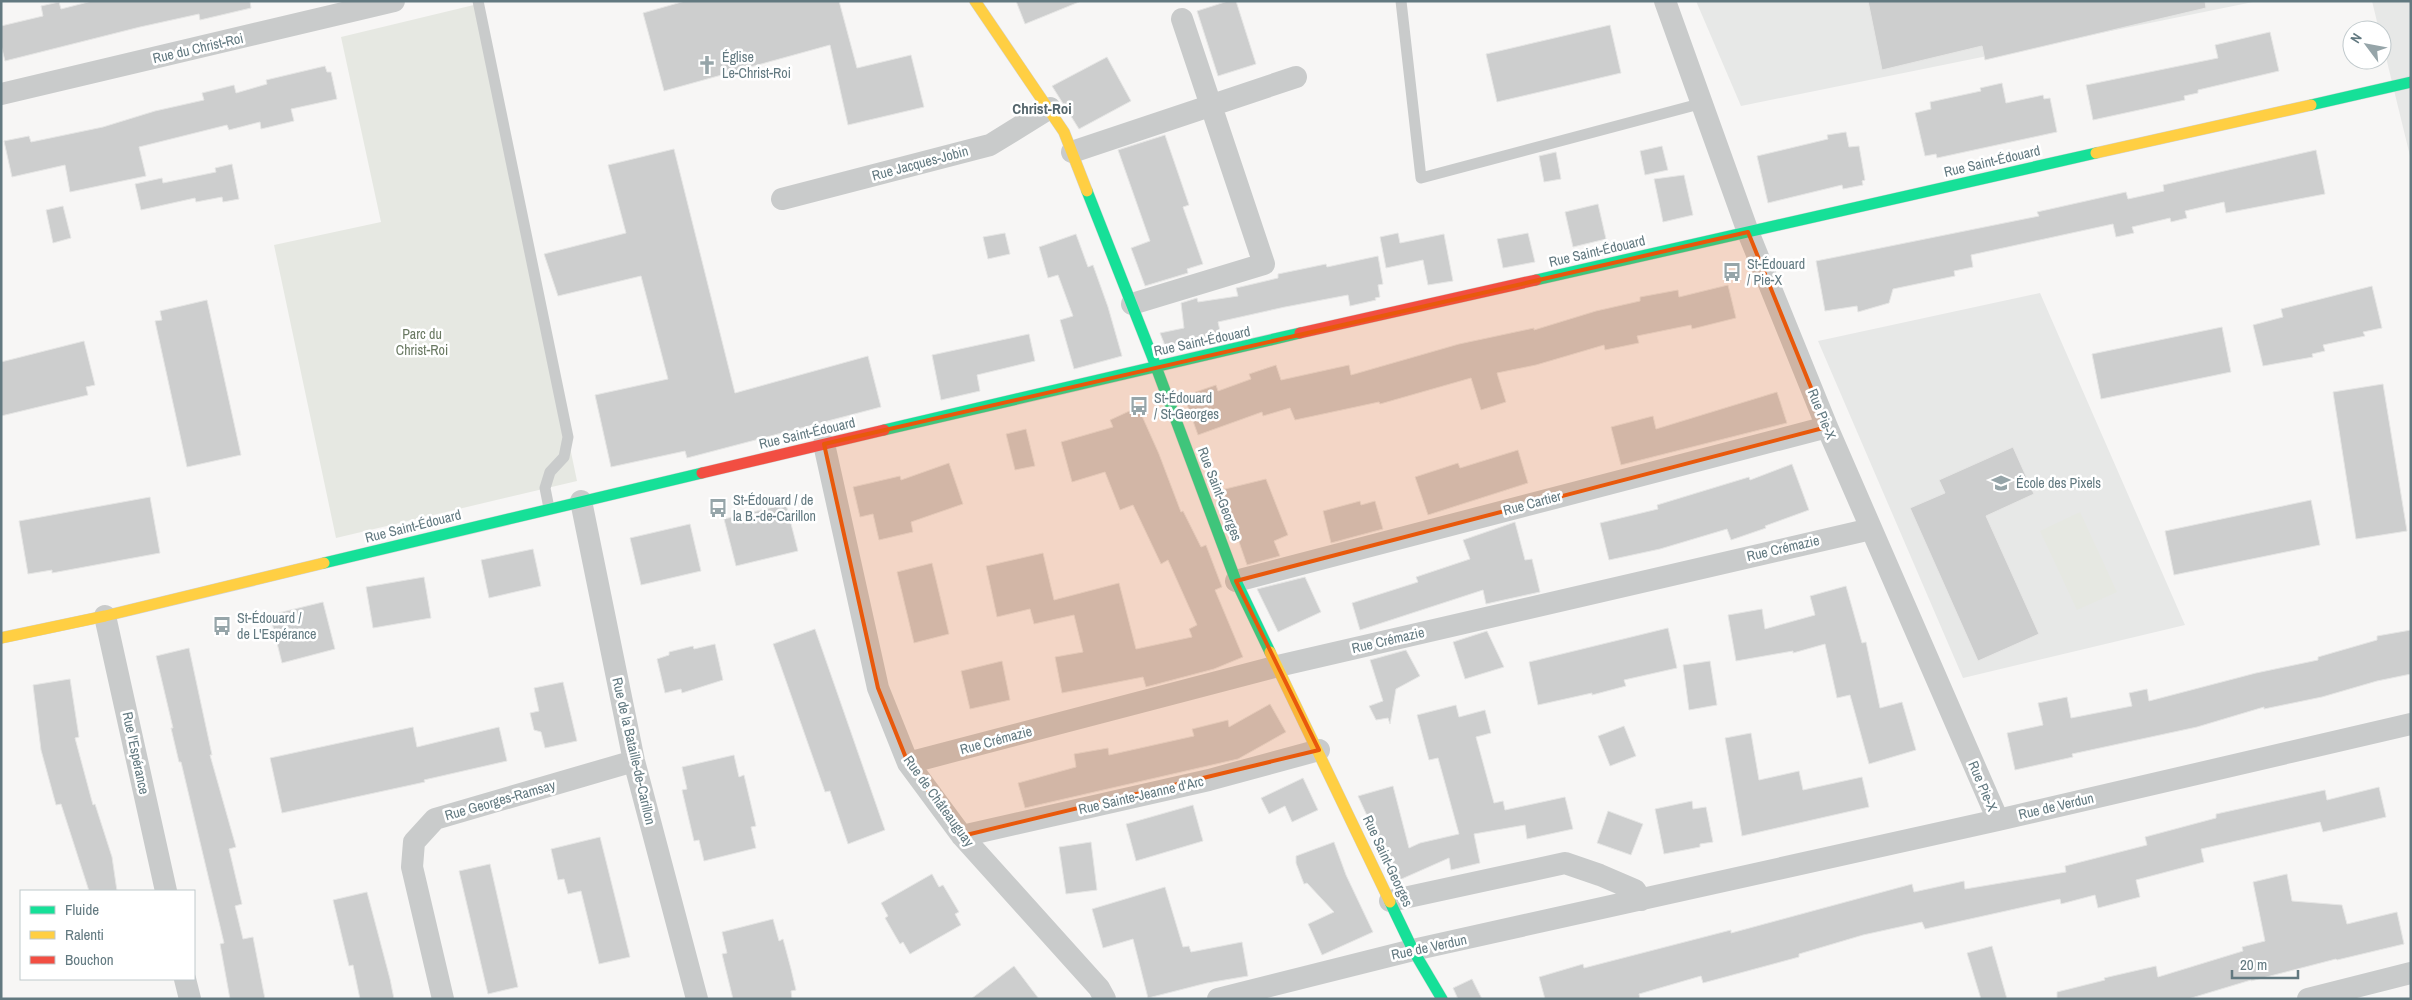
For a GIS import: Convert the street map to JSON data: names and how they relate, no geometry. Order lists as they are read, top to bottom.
{
  "streets": {
    "street": [
      "Rue du Christ-Roi",
      "Rue Saint-Édouard",
      "Rue Jacques-Jobin",
      "Rue Pie-X",
      "Rue Saint-Georges",
      "Rue Cartier",
      "Rue Crémazie",
      "Rue de la Bataille-de-Carillon",
      "Rue l'Espérance",
      "Rue Sainte-Jeanne d'Arc",
      "Rue Georges-Ramsay",
      "Rue de Châteauguay",
      "Rue de Verdun"
    ]
  },
  "crossings": [
    ["Rue Saint-Édouard", "Rue Pie-X"],
    ["Rue Saint-Édouard", "Rue Saint-Georges"],
    ["Rue Saint-Édouard", "Rue de la Bataille-de-Carillon"],
    ["Rue Saint-Édouard", "Rue l'Espérance"],
    ["Rue Saint-Édouard", "Rue de Châteauguay"],
    ["Rue Jacques-Jobin", "Rue Saint-Georges"],
    ["Rue Pie-X", "Rue Cartier"],
    ["Rue Pie-X", "Rue Crémazie"],
    ["Rue Pie-X", "Rue de Verdun"],
    ["Rue Saint-Georges", "Rue Cartier"],
    ["Rue Saint-Georges", "Rue Crémazie"],
    ["Rue Saint-Georges", "Rue Sainte-Jeanne d'Arc"],
    ["Rue Saint-Georges", "Rue de Verdun"],
    ["Rue Crémazie", "Rue de Châteauguay"],
    ["Rue de la Bataille-de-Carillon", "Rue Georges-Ramsay"],
    ["Rue Sainte-Jeanne d'Arc", "Rue de Châteauguay"]
  ],
  "districts": ["Christ-Roi"],
  "parks": ["Parc du Christ-Roi"],
  "places": {
    "church": ["Église Le-Christ-Roi"],
    "bus stop": [
      "St-Édouard / Pie-X",
      "St-Édouard / St-Georges",
      "St-Édouard / de la B.-de-Carillon",
      "St-Édouard / de L'Espérance"
    ],
    "school or university": ["École des Pixels"]
  },
  "legend": ["Fluide", "Ralenti", "Bouchon"],
  "scale_bar": "20 m",
  "north": "top left"
}
